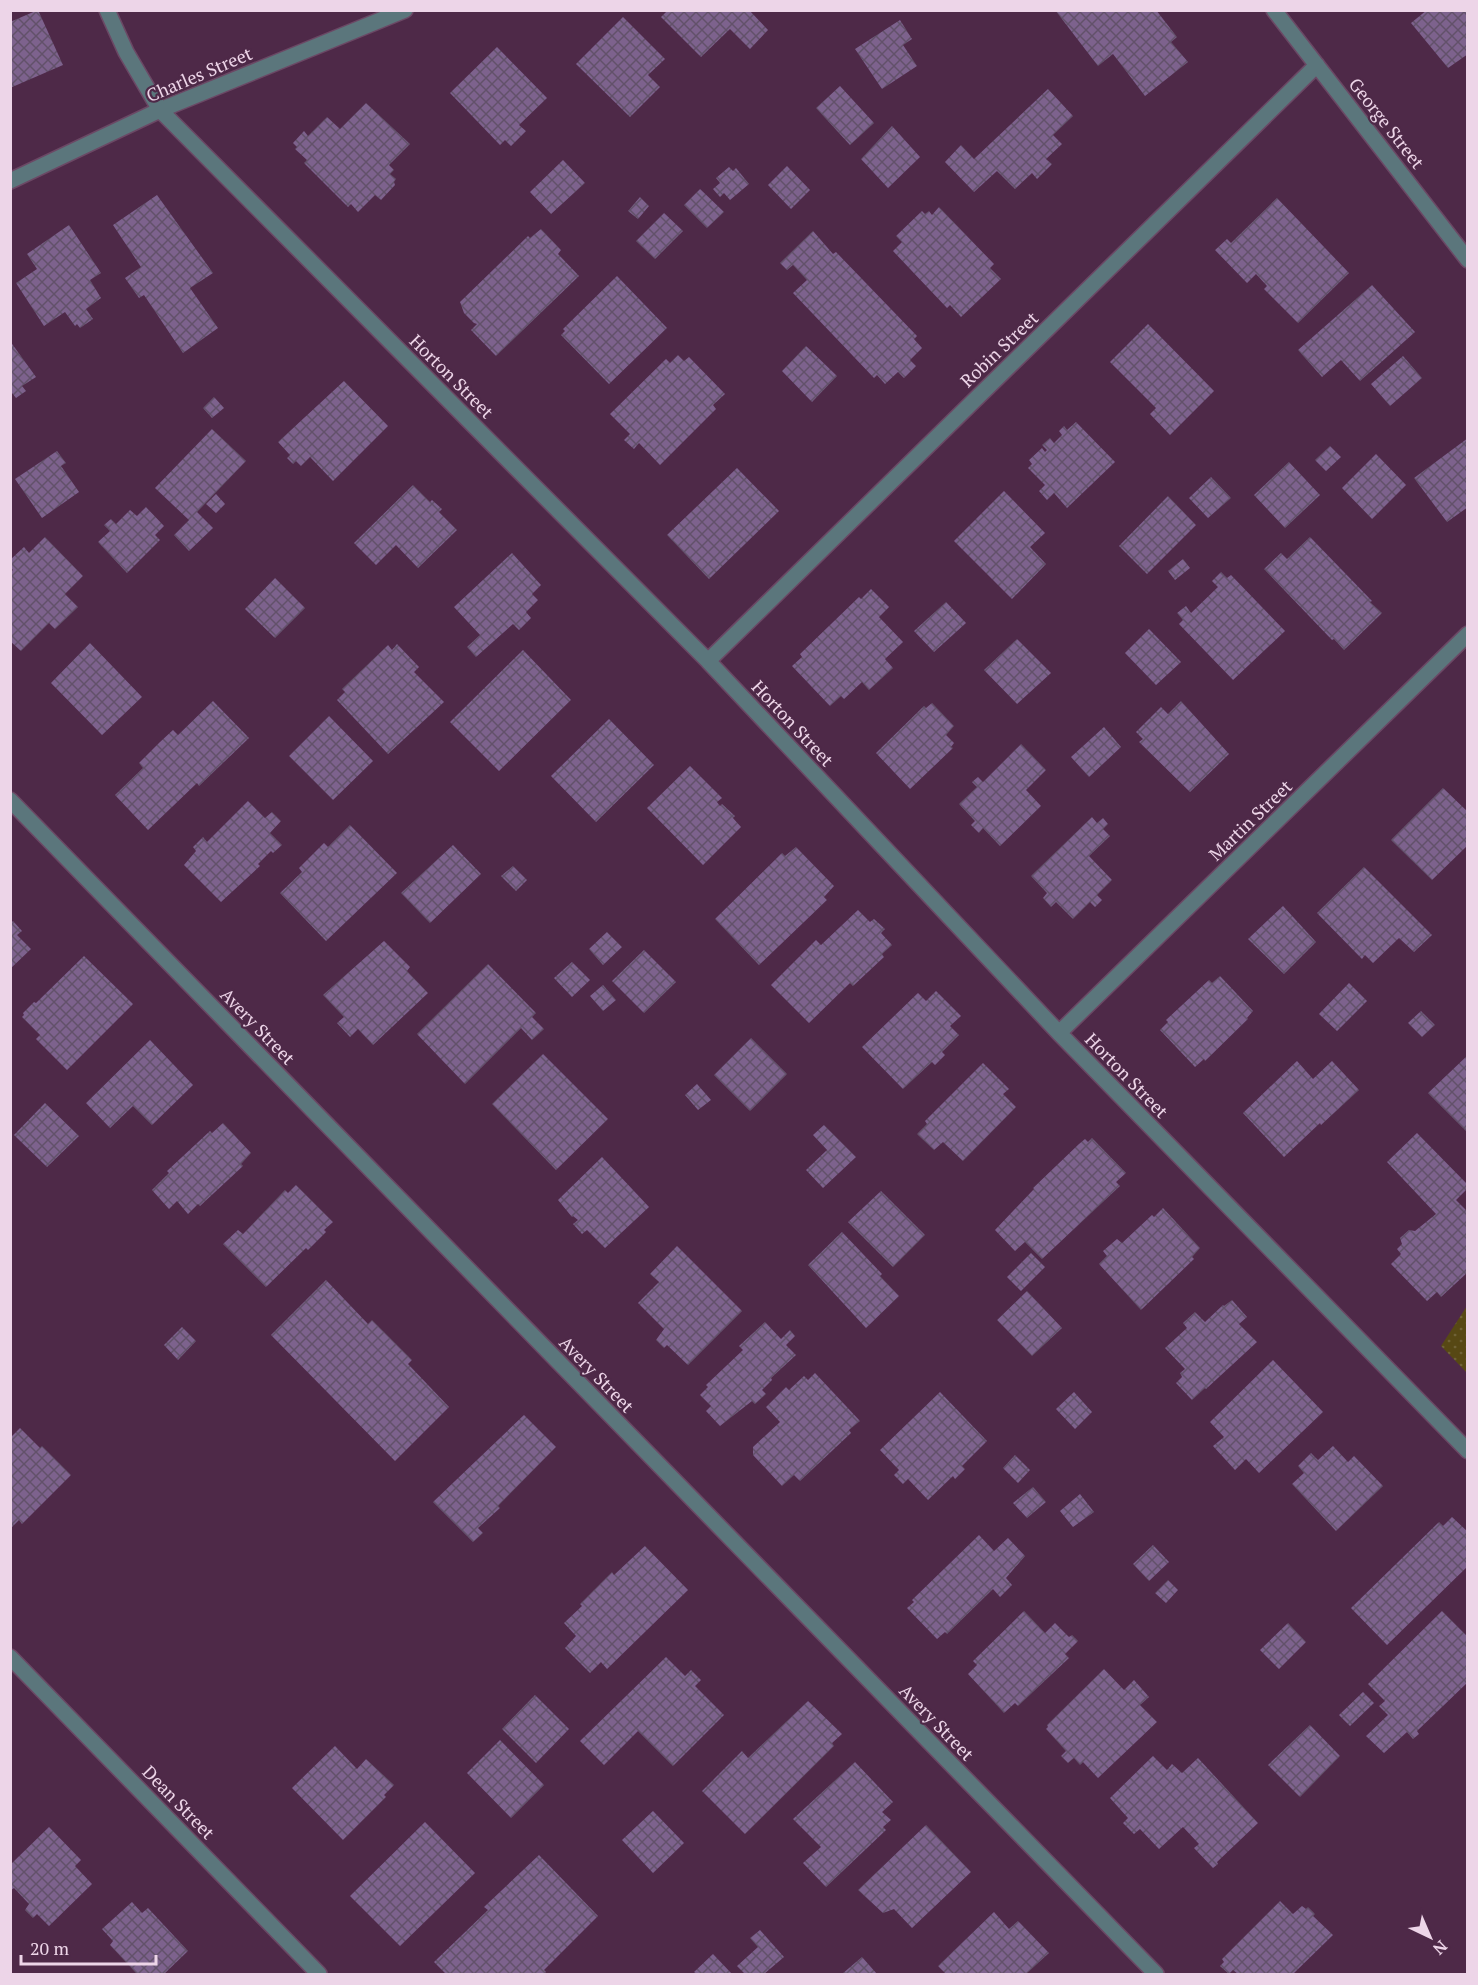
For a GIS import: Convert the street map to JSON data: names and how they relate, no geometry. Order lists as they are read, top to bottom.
{
  "streets": {
    "street": [
      "Charles Street",
      "George Street",
      "Robin Street",
      "Horton Street",
      "Martin Street",
      "Avery Street",
      "Dean Street"
    ]
  },
  "crossings": [
    ["Charles Street", "Horton Street"],
    ["George Street", "Robin Street"],
    ["Robin Street", "Horton Street"],
    ["Horton Street", "Martin Street"]
  ],
  "scale_bar": "20 m",
  "north": "bottom right"
}
